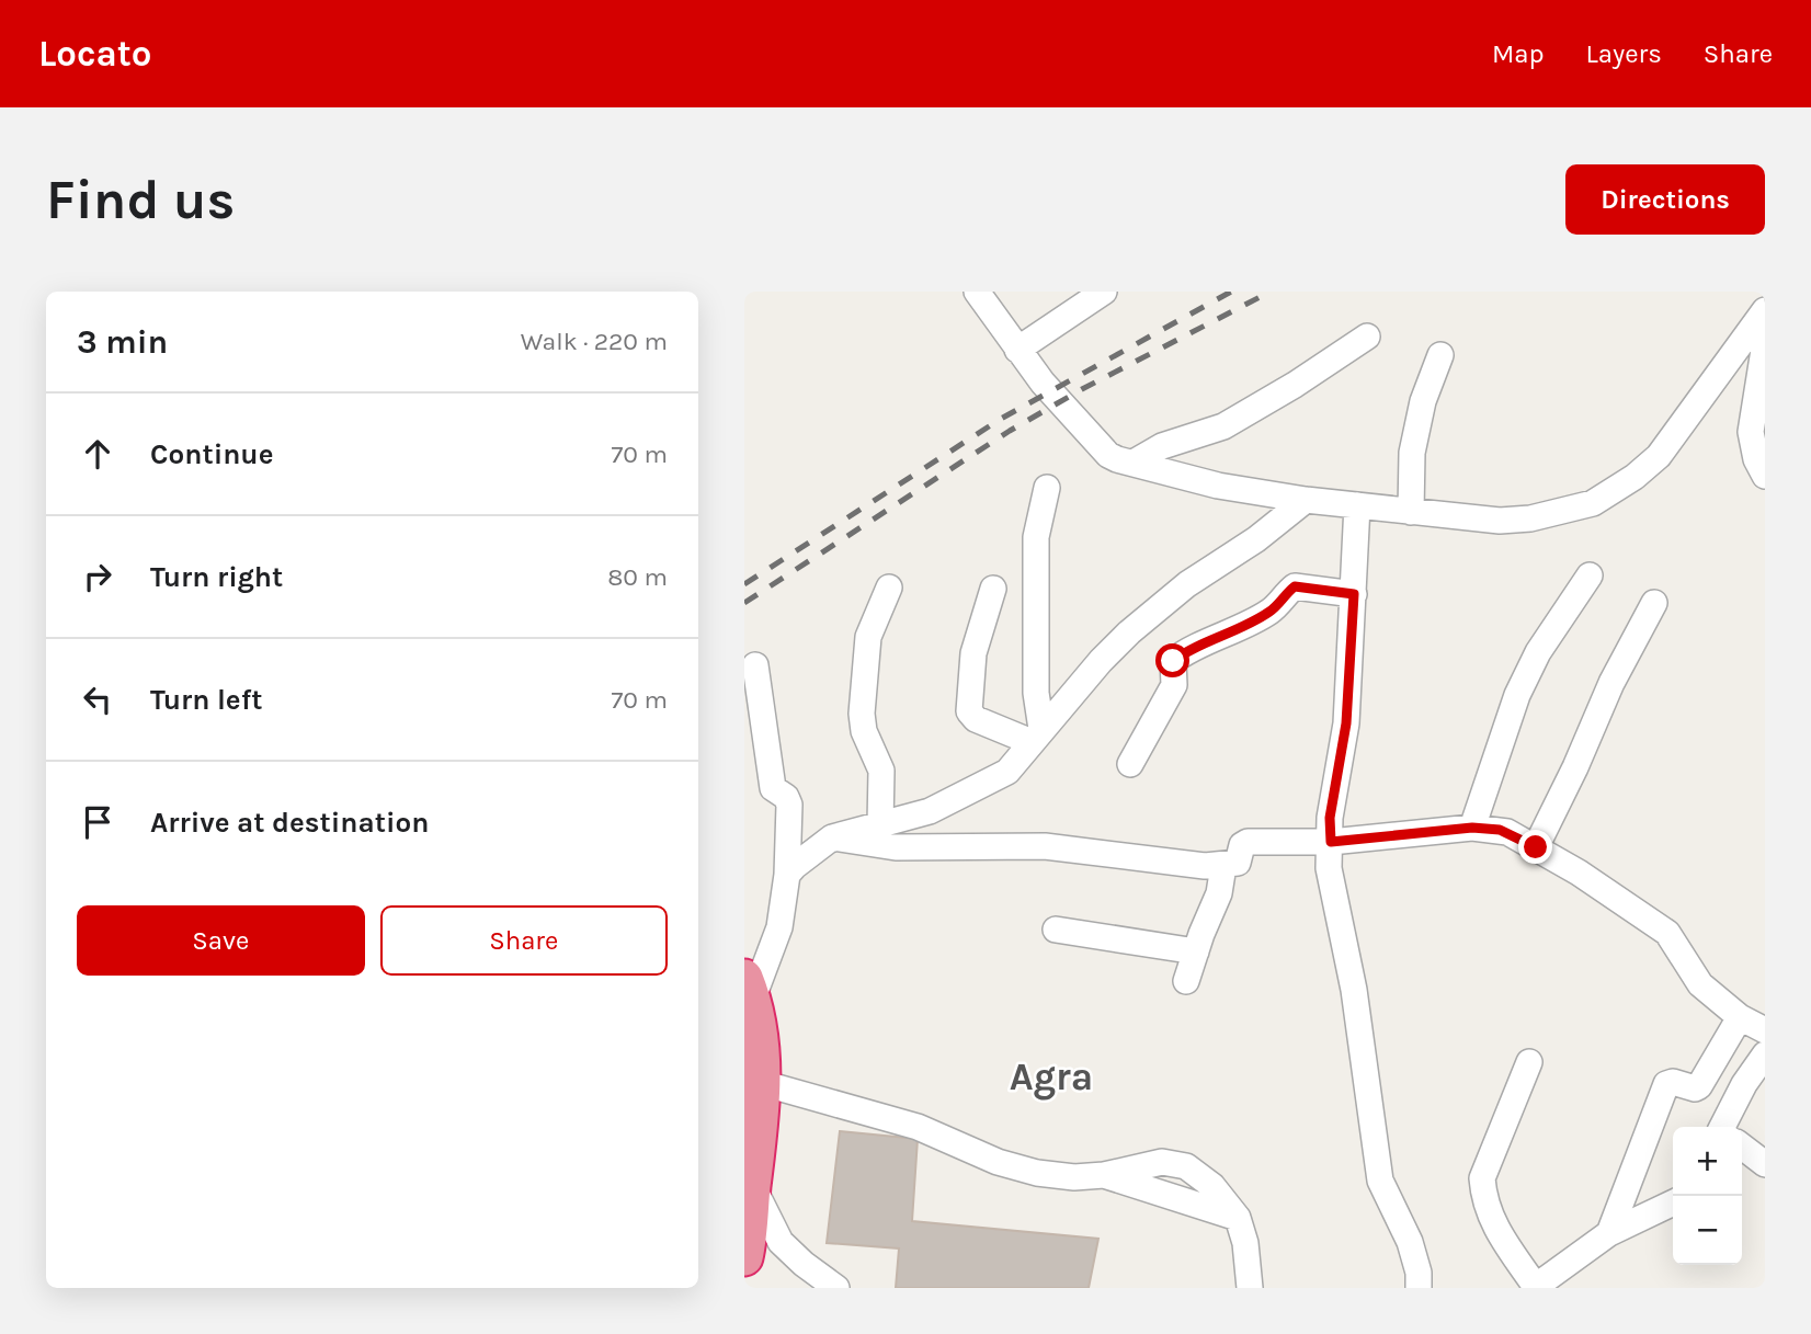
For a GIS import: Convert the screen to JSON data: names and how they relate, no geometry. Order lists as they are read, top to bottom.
{
  "districts": ["Agra"],
  "page": {
    "header": "Locato",
    "nav": ["Map", "Layers", "Share"],
    "buttons": [
      "Directions",
      ["Save", "Share"]
    ],
    "title": "Find us",
    "heading": ["3 min", "Walk · 220 m"],
    "list": [
      ["Continue", "70 m"],
      ["Turn right", "80 m"],
      ["Turn left", "70 m"],
      "Arrive at destination"
    ],
    "map_buttons": ["+", "−"]
  }
}
